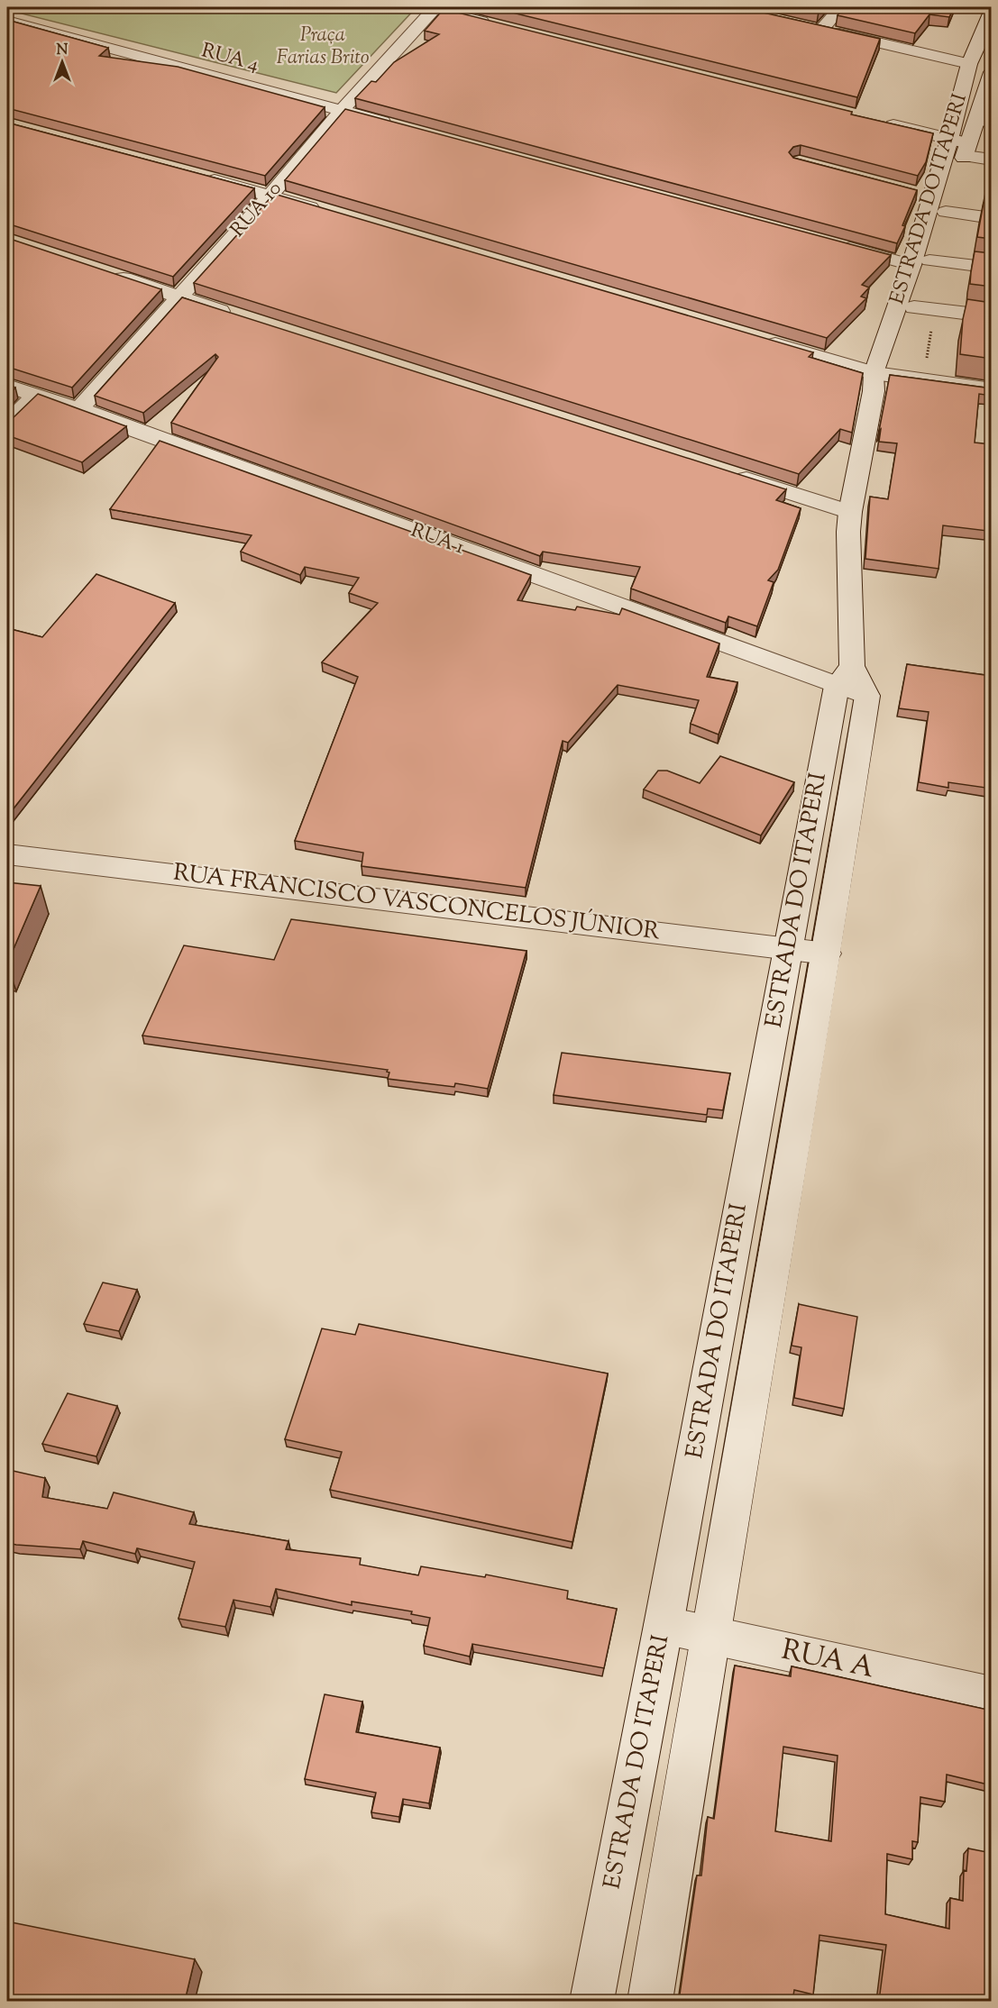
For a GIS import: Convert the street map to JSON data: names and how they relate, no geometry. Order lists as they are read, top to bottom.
{
  "streets": {
    "street": [
      "RUA 4",
      "ESTRADA DO ITAPERI",
      "RUA 10",
      "RUA 1",
      "RUA FRANCISCO VASCONCELOS JÚNIOR",
      "RUA A"
    ]
  },
  "crossings": [
    ["RUA 4", "RUA 10"],
    ["ESTRADA DO ITAPERI", "RUA 1"],
    ["ESTRADA DO ITAPERI", "RUA FRANCISCO VASCONCELOS JÚNIOR"],
    ["ESTRADA DO ITAPERI", "RUA A"],
    ["RUA 10", "RUA 1"]
  ],
  "parks": ["Praça Farias Brito"],
  "north": "top"
}
